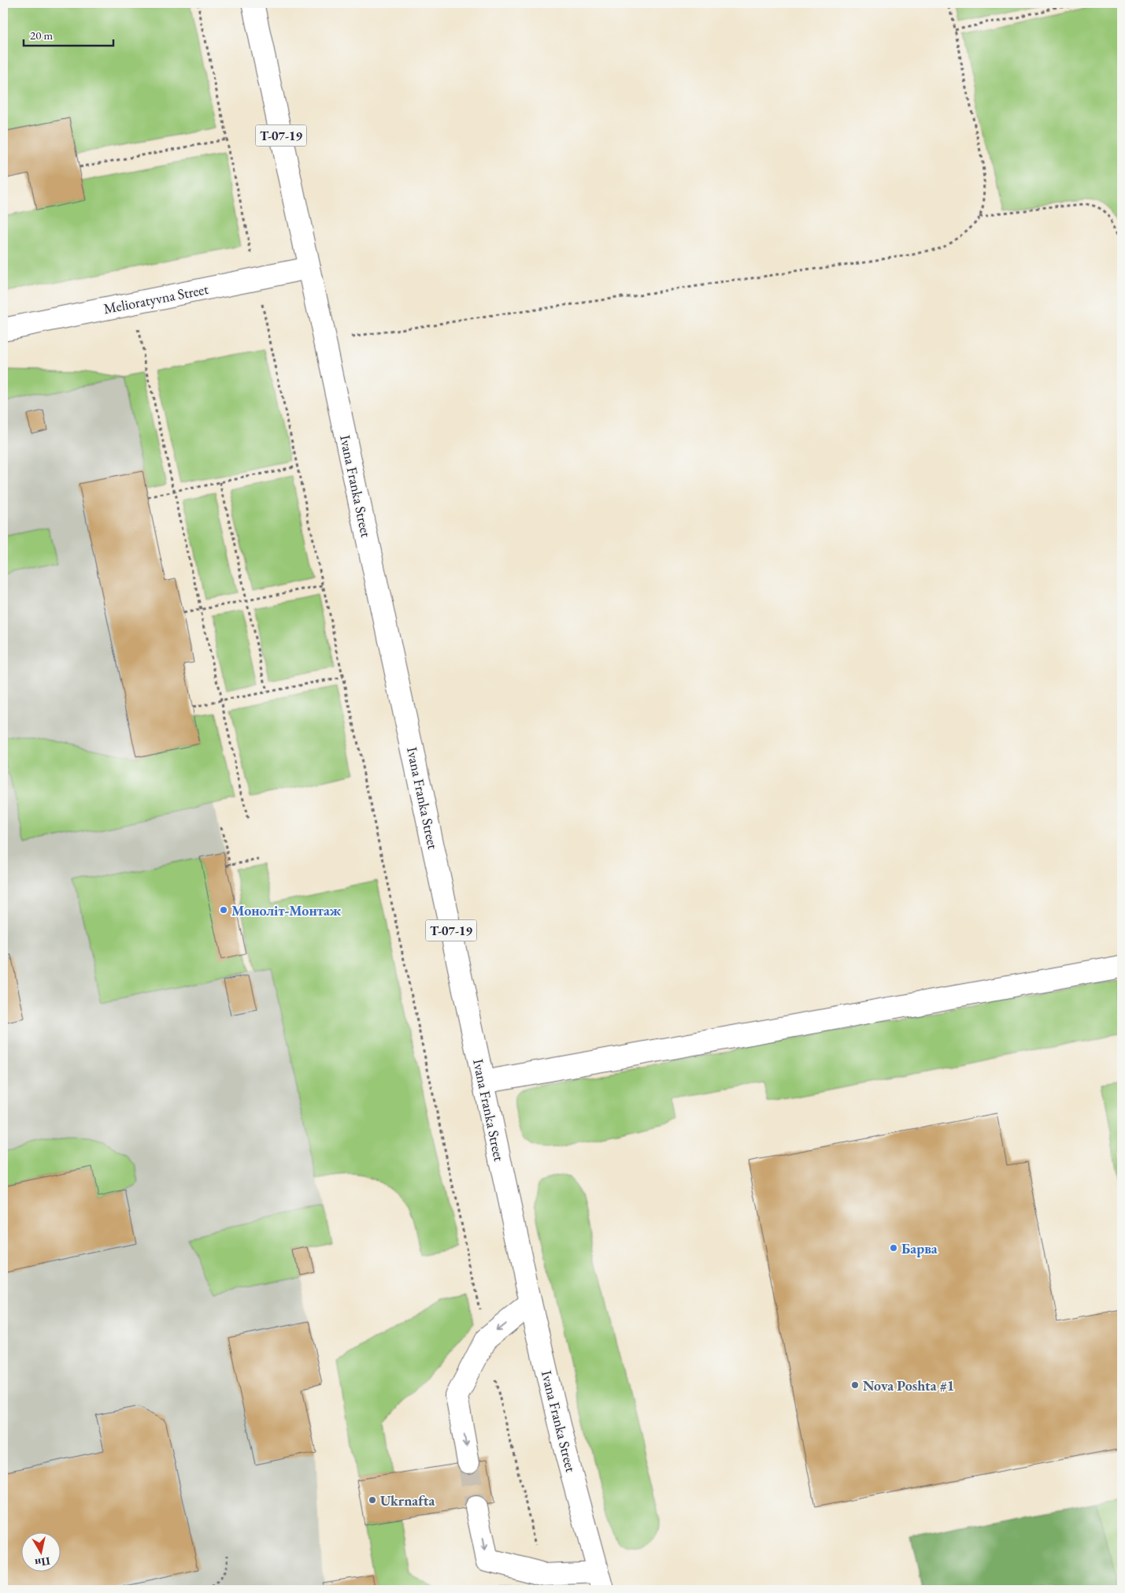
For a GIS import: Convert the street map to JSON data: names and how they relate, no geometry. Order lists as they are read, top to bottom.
{
  "streets": {
    "main road": ["Т-07-19", "Melioratyvna Street", "Ivana Franka Street"]
  },
  "crossings": [
    ["Melioratyvna Street", "Ivana Franka Street"]
  ],
  "places": [
    "Моноліт-Монтаж",
    "Барва",
    "Nova Poshta #1",
    "Ukrnafta"
  ],
  "scale_bar": "20 m",
  "north": "bottom"
}
